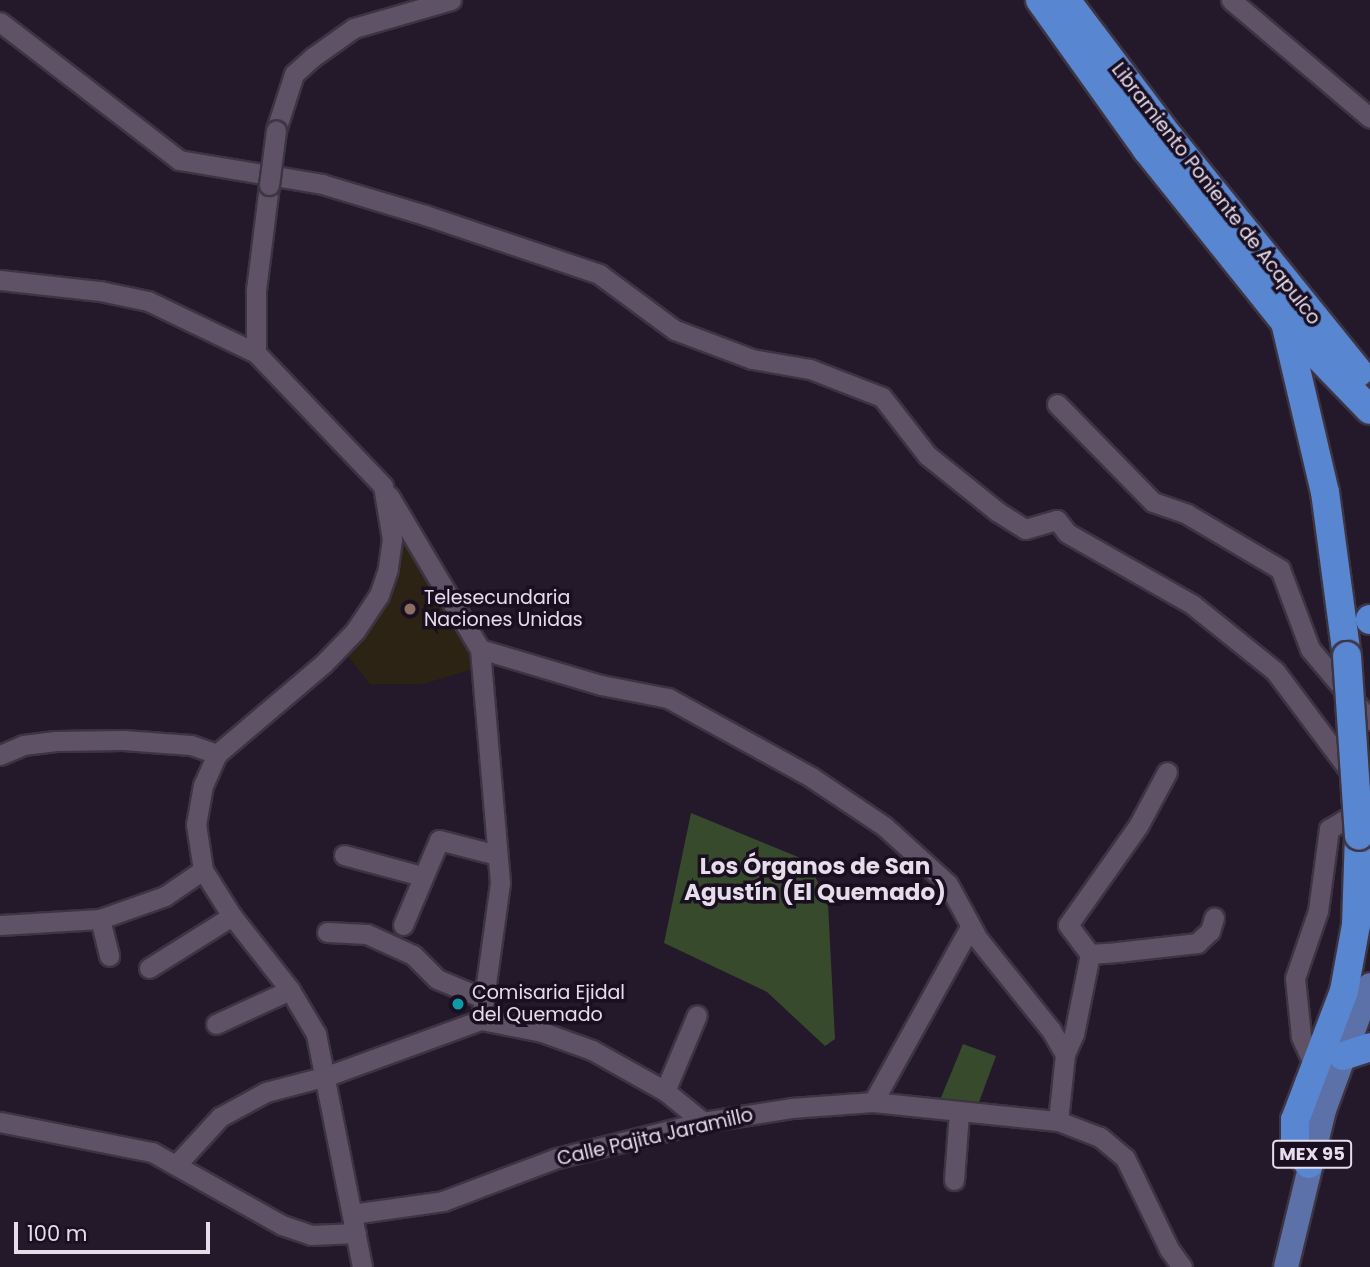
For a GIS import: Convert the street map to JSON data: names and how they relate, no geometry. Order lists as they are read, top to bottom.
{
  "streets": {
    "highway": ["Libramiento Poniente de Acapulco"],
    "main road": ["MEX 95"],
    "street": ["Calle Pajita Jaramillo"]
  },
  "districts": ["Los Órganos de San Agustín (El Quemado)"],
  "places": ["Telesecundaria Naciones Unidas", "Comisaria Ejidal del Quemado"],
  "scale_bar": "100 m"
}
